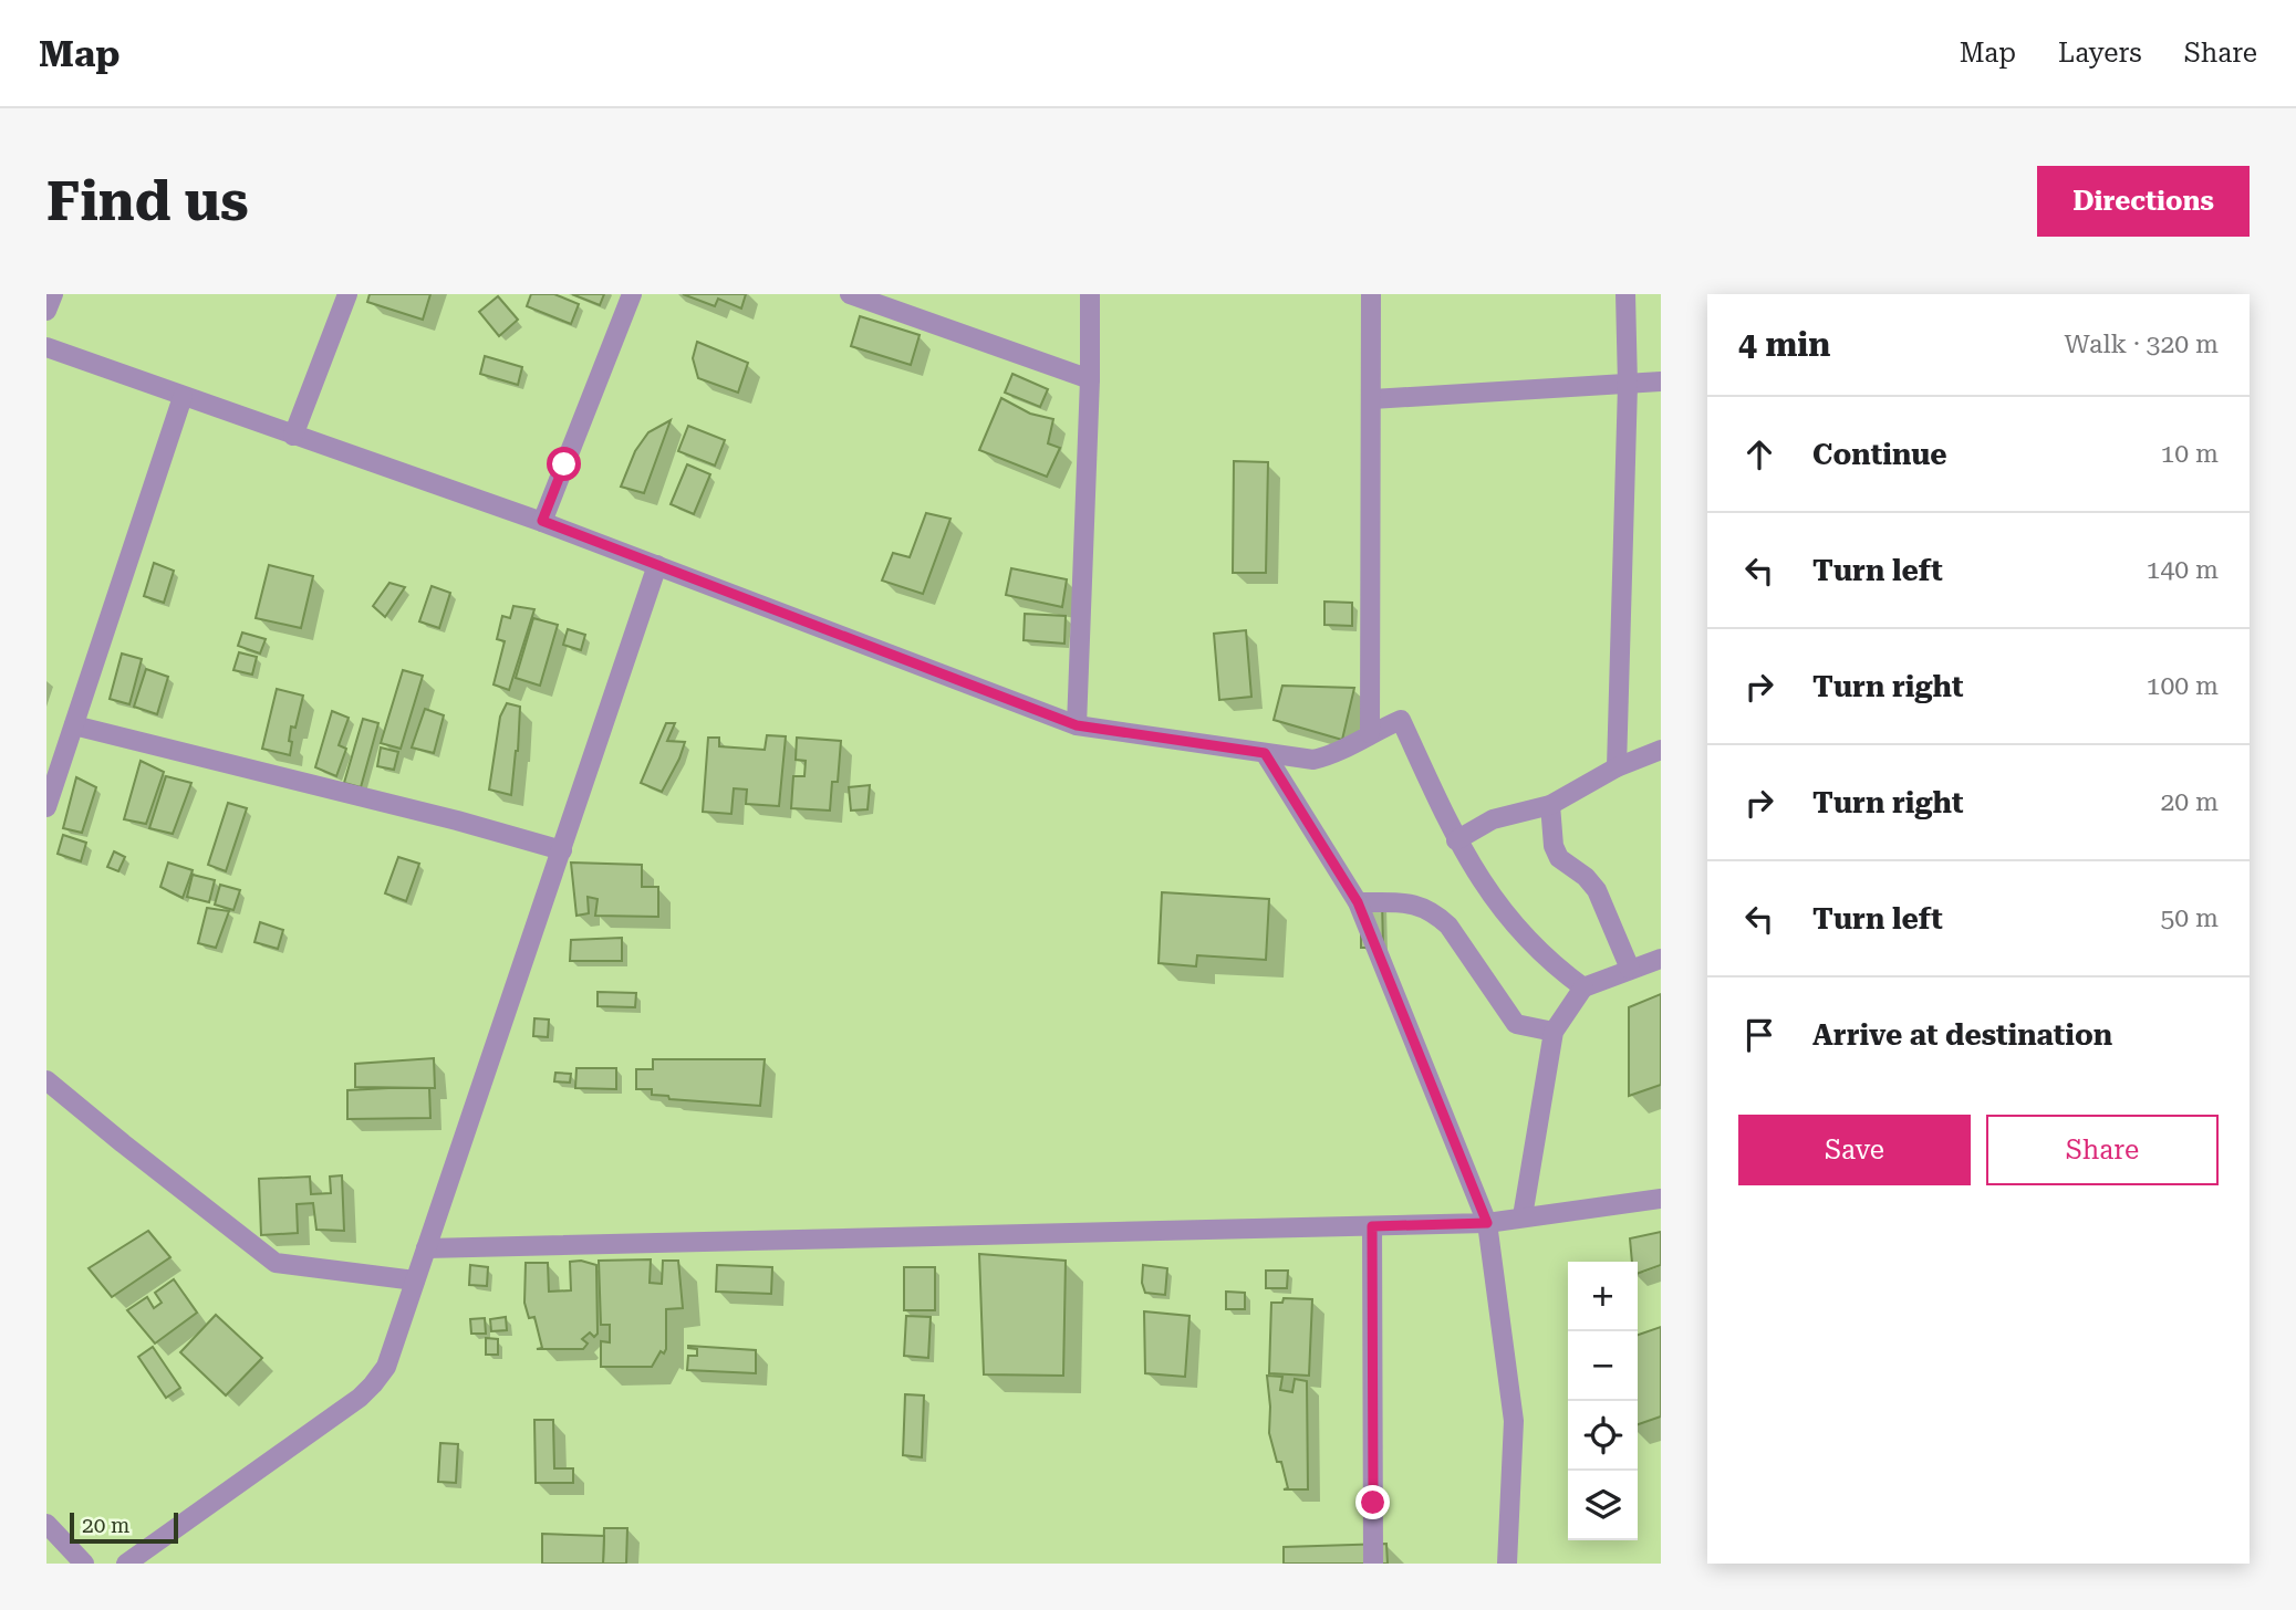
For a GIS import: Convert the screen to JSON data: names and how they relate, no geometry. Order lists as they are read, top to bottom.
{
  "scale_bar": "20 m",
  "page": {
    "header": "Map",
    "nav": ["Map", "Layers", "Share"],
    "buttons": [
      "Directions",
      ["Save", "Share"]
    ],
    "title": "Find us",
    "heading": ["4 min", "Walk · 320 m"],
    "list": [
      ["Continue", "10 m"],
      ["Turn left", "140 m"],
      ["Turn right", "100 m"],
      ["Turn right", "20 m"],
      ["Turn left", "50 m"],
      "Arrive at destination"
    ],
    "map_buttons": ["+", "−"],
    "scale": "20 m"
  }
}
